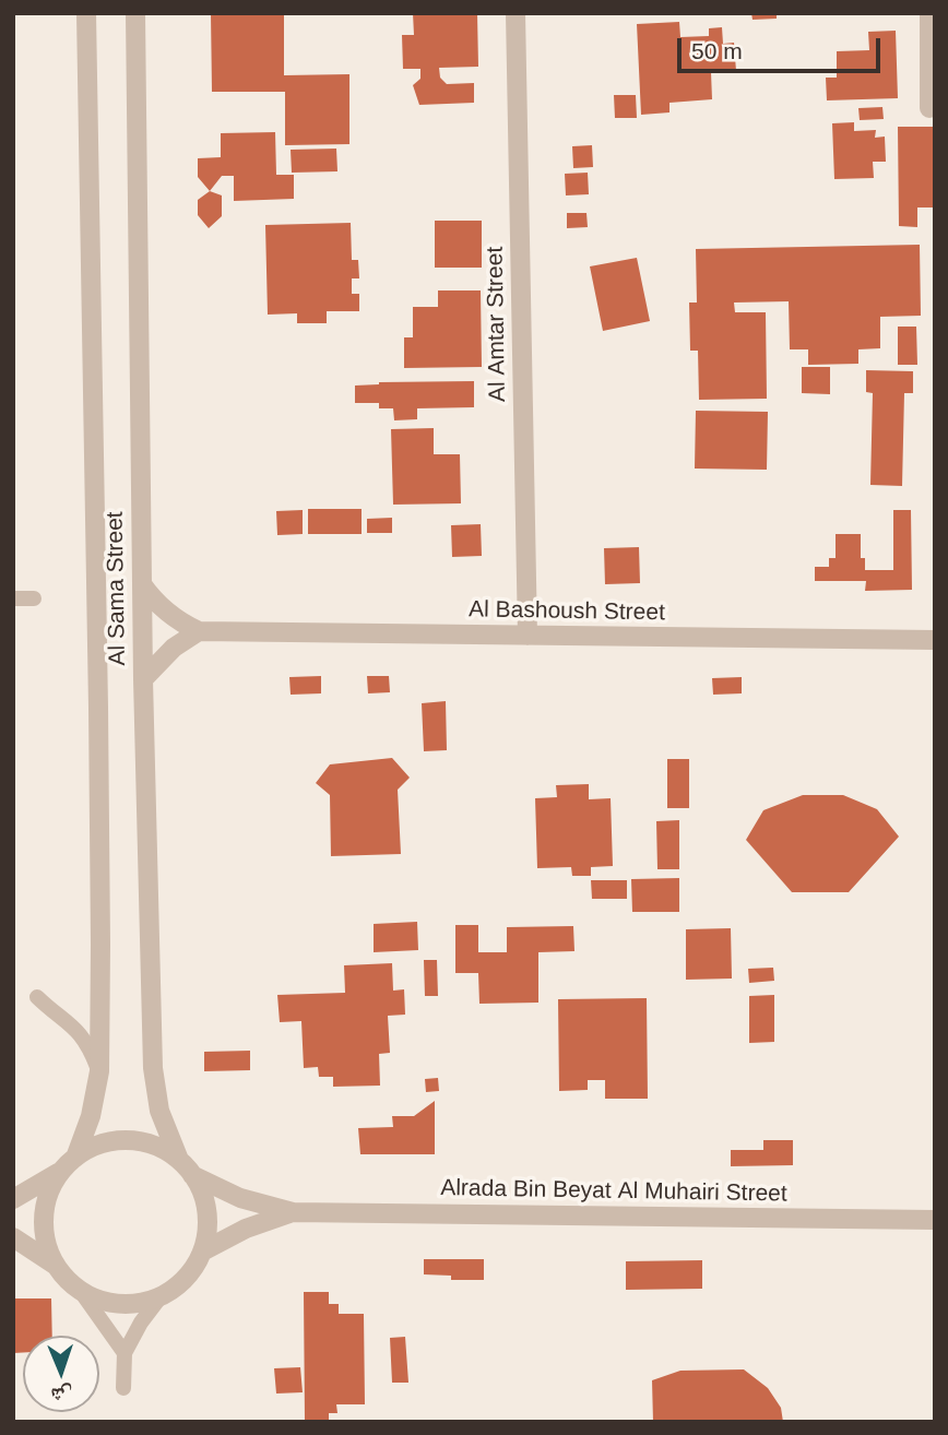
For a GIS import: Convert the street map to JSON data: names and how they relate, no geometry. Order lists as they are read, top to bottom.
{
  "streets": {
    "street": [
      "Al Amtar Street",
      "Al Sama Street",
      "Al Bashoush Street",
      "Alrada Bin Beyat Al Muhairi Street"
    ]
  },
  "crossings": [
    ["Al Amtar Street", "Al Bashoush Street"],
    ["Al Sama Street", "Al Bashoush Street"],
    ["Al Sama Street", "Alrada Bin Beyat Al Muhairi Street"]
  ],
  "scale_bar": "50 m",
  "north": "bottom"
}
